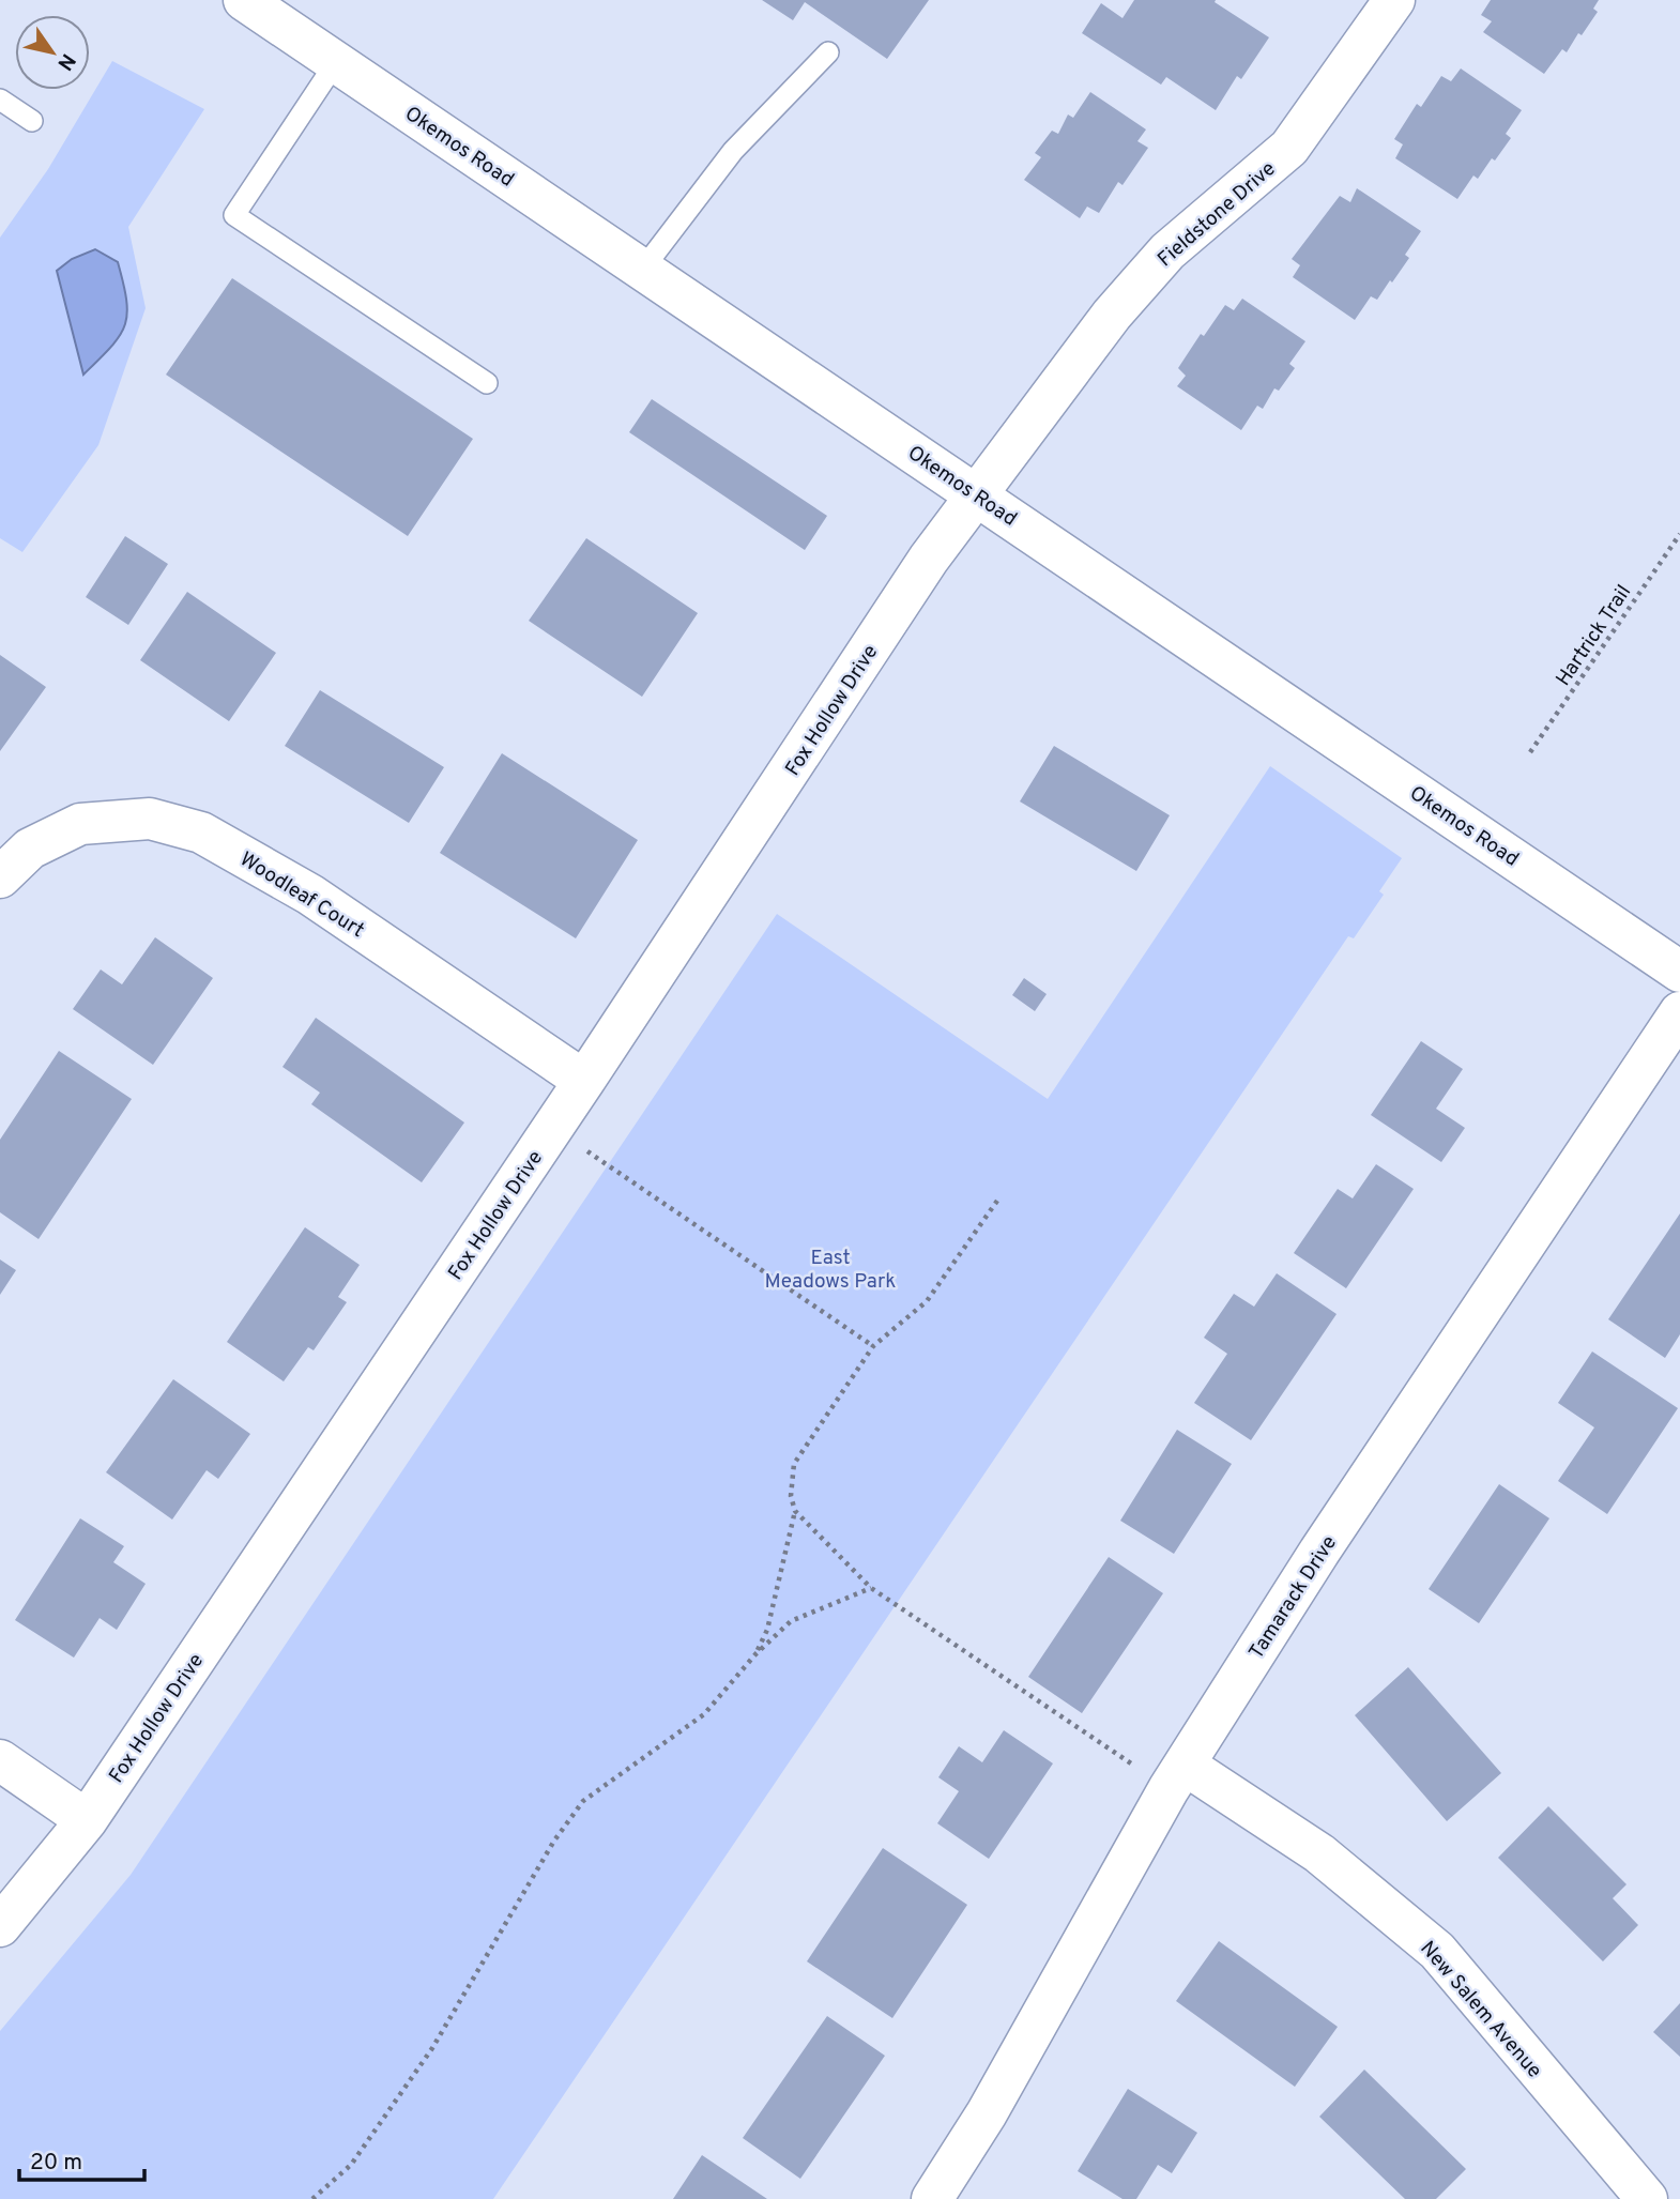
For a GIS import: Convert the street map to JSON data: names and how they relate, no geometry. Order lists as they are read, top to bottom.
{
  "streets": {
    "street": [
      "Okemos Road",
      "Fieldstone Drive",
      "Fox Hollow Drive",
      "Woodleaf Court",
      "Tamarack Drive",
      "New Salem Avenue"
    ],
    "path": ["Hartrick Trail"]
  },
  "crossings": [
    ["Okemos Road", "Fieldstone Drive"],
    ["Okemos Road", "Fox Hollow Drive"],
    ["Fieldstone Drive", "Fox Hollow Drive"],
    ["Fox Hollow Drive", "Woodleaf Court"],
    ["Tamarack Drive", "New Salem Avenue"]
  ],
  "parks": ["East Meadows Park"],
  "scale_bar": "20 m",
  "north": "bottom right"
}
